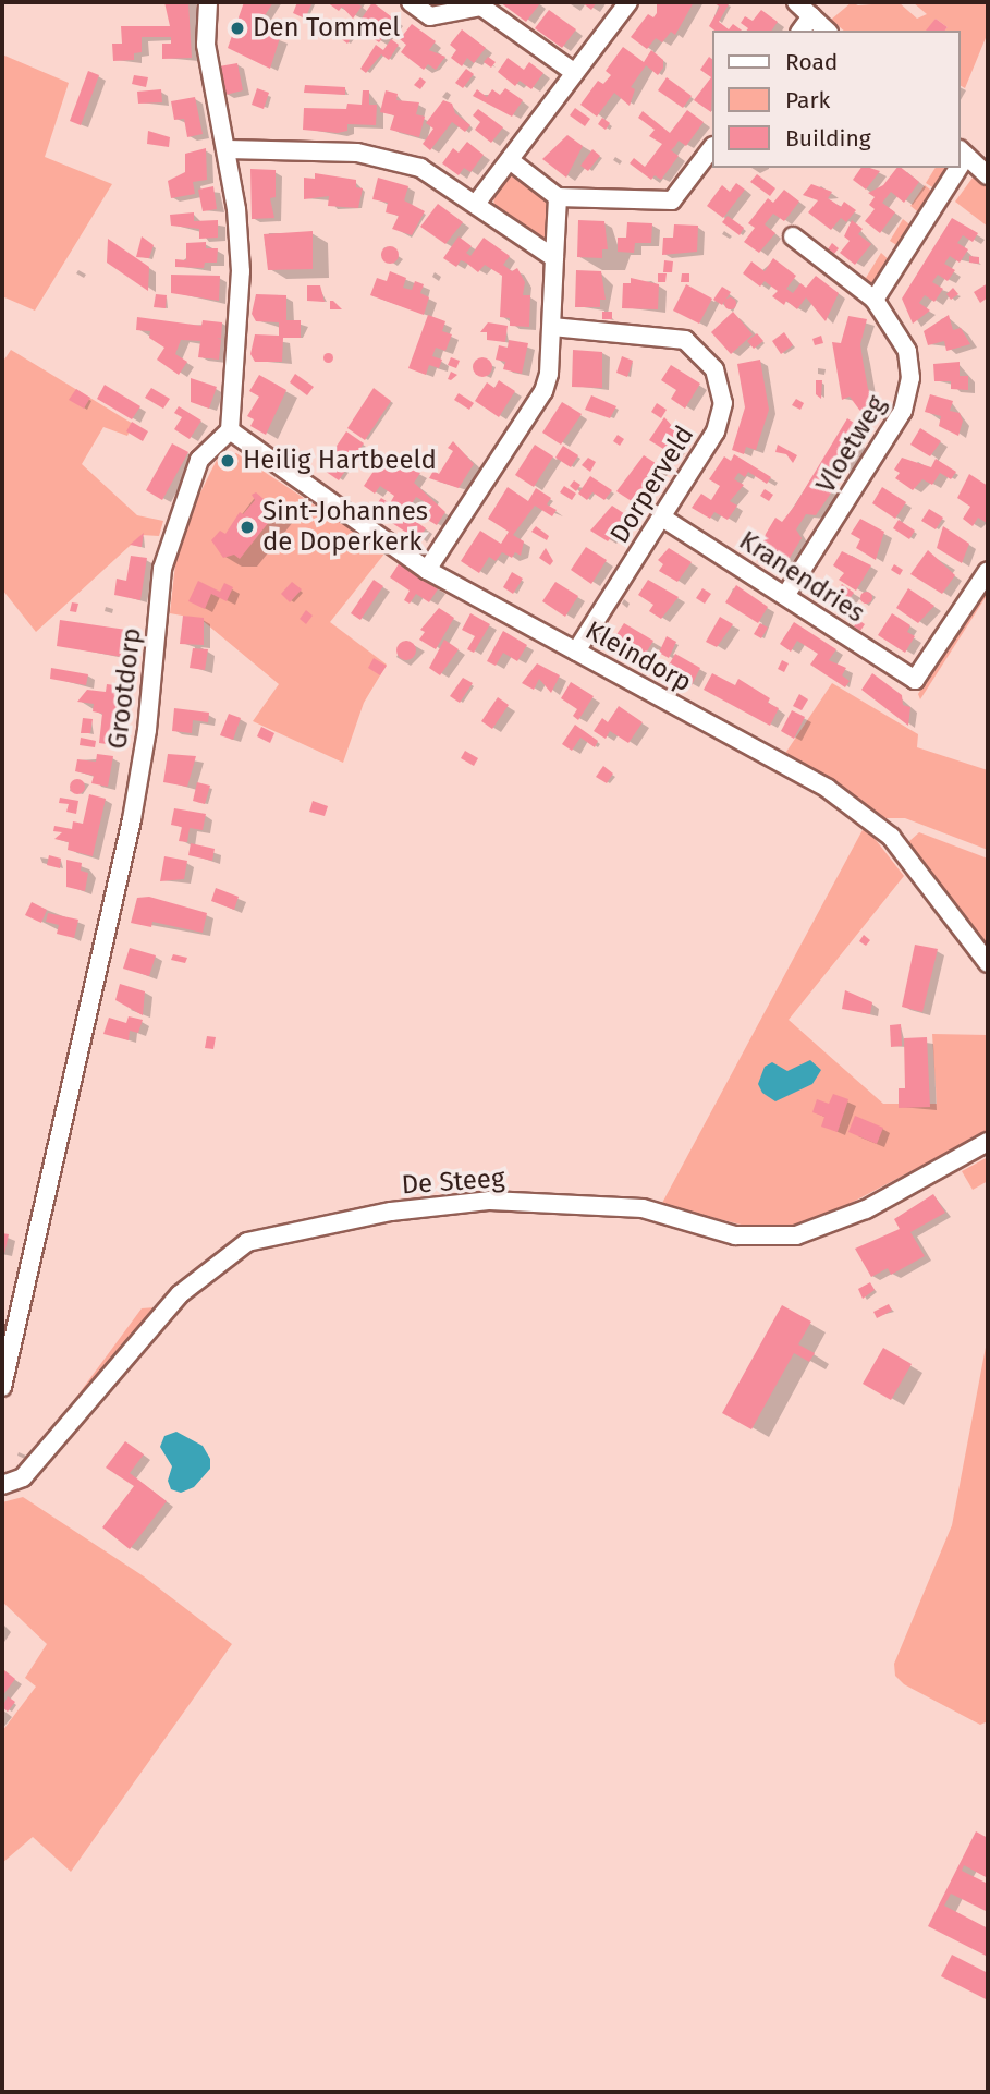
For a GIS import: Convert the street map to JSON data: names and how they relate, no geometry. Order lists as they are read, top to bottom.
{
  "streets": {
    "street": [
      "Vloetweg",
      "Dorperveld",
      "Kranendries",
      "Kleindorp",
      "Grootdorp",
      "De Steeg"
    ]
  },
  "crossings": [
    ["Vloetweg", "Kranendries"],
    ["Dorperveld", "Kranendries"],
    ["Dorperveld", "Kleindorp"],
    ["Kleindorp", "Grootdorp"]
  ],
  "places": ["Den Tommel", "Heilig Hartbeeld", "Sint-Johannes de Doperkerk"],
  "legend": ["Road", "Park", "Building"]
}
